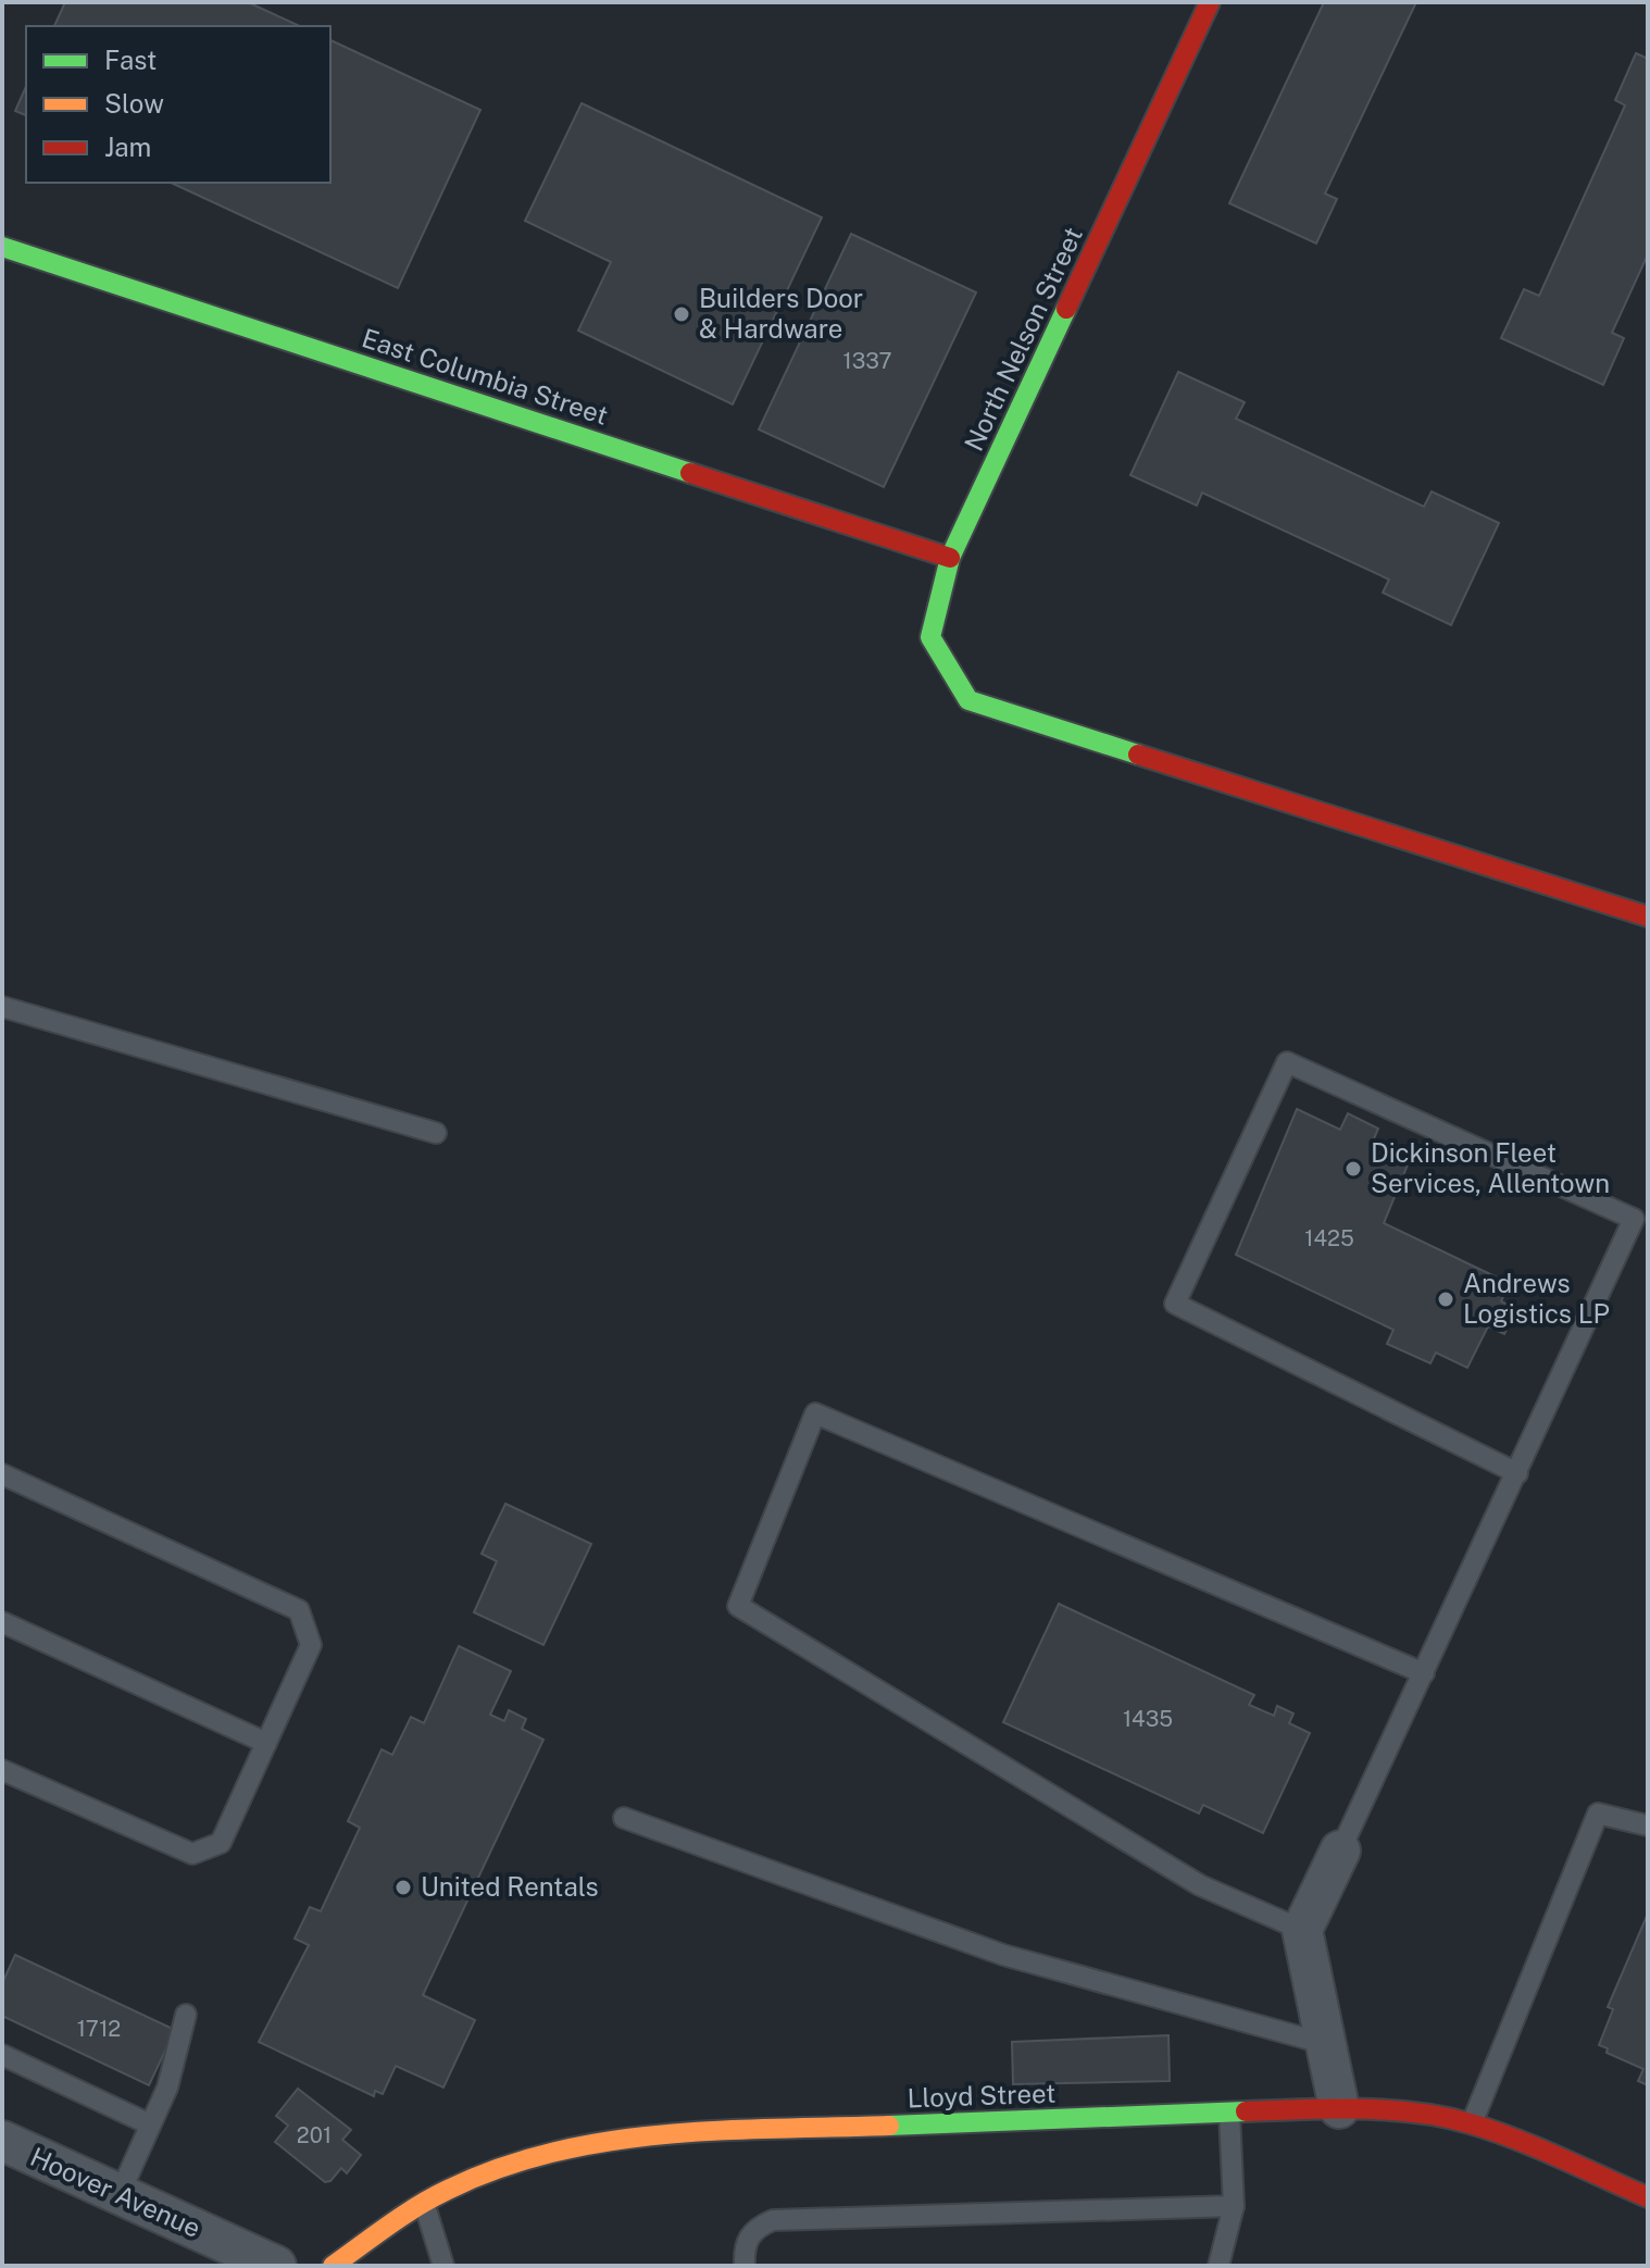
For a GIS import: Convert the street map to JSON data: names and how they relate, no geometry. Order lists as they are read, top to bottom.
{
  "streets": {
    "street": [
      "North Nelson Street",
      "East Columbia Street",
      "Lloyd Street",
      "Hoover Avenue"
    ]
  },
  "crossings": [
    ["North Nelson Street", "East Columbia Street"]
  ],
  "places": [
    "Builders Door & Hardware",
    "Dickinson Fleet Services, Allentown",
    "Andrews Logistics LP",
    "United Rentals"
  ],
  "house_numbers": [
    "1337",
    "1425",
    "1435",
    "1712",
    "201"
  ],
  "legend": ["Fast", "Slow", "Jam"]
}
